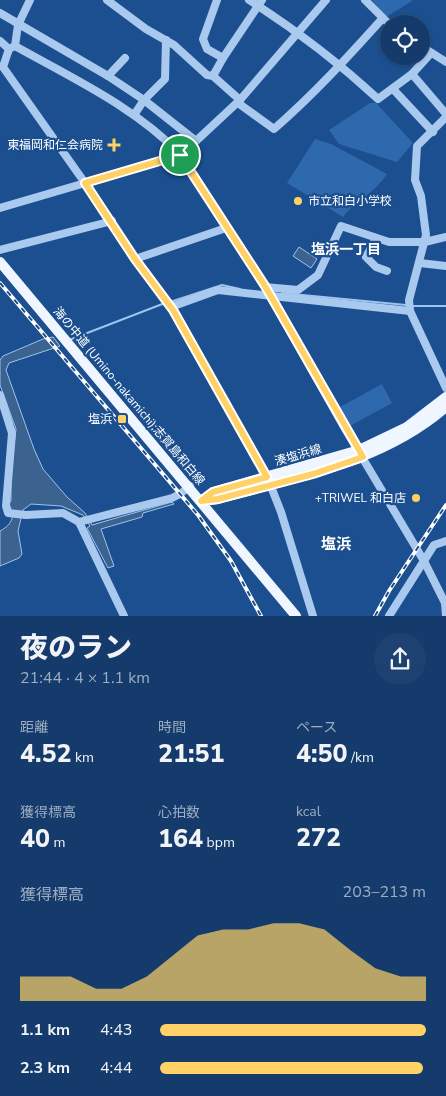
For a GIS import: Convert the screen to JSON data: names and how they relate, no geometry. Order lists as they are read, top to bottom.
{
  "streets": {
    "main road": ["海の中道 (Umino-nakamichi);志賀島和白線", "湊塩浜線"]
  },
  "crossings": [
    ["海の中道 (Umino-nakamichi);志賀島和白線", "湊塩浜線"]
  ],
  "districts": ["塩浜一丁目", "塩浜"],
  "places": {
    "health": ["東福岡和仁会病院"],
    "other": ["市立和白小学校", "+TRIWEL 和白店"],
    "transit": ["塩浜"]
  },
  "page": {
    "heading": ["夜のラン", "21:44 · 4 × 1.1 km"],
    "stats": [
      ["距離", "4.52 km"],
      ["時間", "21:51"],
      ["ペース", "4:50 /km"],
      ["獲得標高", "40 m"],
      ["心拍数", "164 bpm"],
      ["kcal", "272"]
    ],
    "chart": ["獲得標高", "203–213 m"],
    "list": [
      {
        "name": "1.1 km",
        "note": "4:43"
      },
      {
        "name": "2.3 km",
        "note": "4:44"
      }
    ]
  }
}
